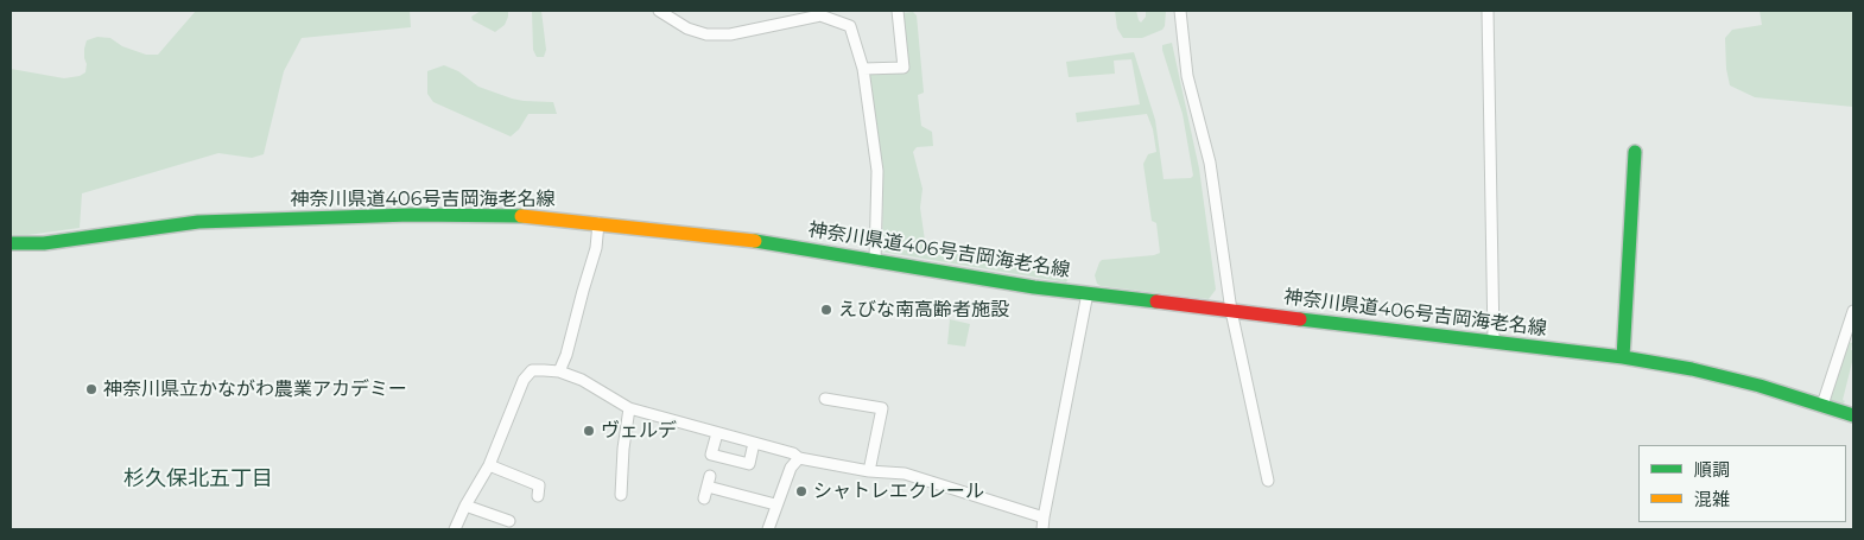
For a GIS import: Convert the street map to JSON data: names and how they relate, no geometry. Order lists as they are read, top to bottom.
{
  "streets": {
    "main road": ["神奈川県道406号吉岡海老名線"]
  },
  "districts": ["杉久保北五丁目"],
  "places": [
    "えびな南高齢者施設",
    "神奈川県立かながわ農業アカデミー",
    "ヴェルデ",
    "シャトレエクレール"
  ],
  "legend": ["順調", "混雑"]
}
